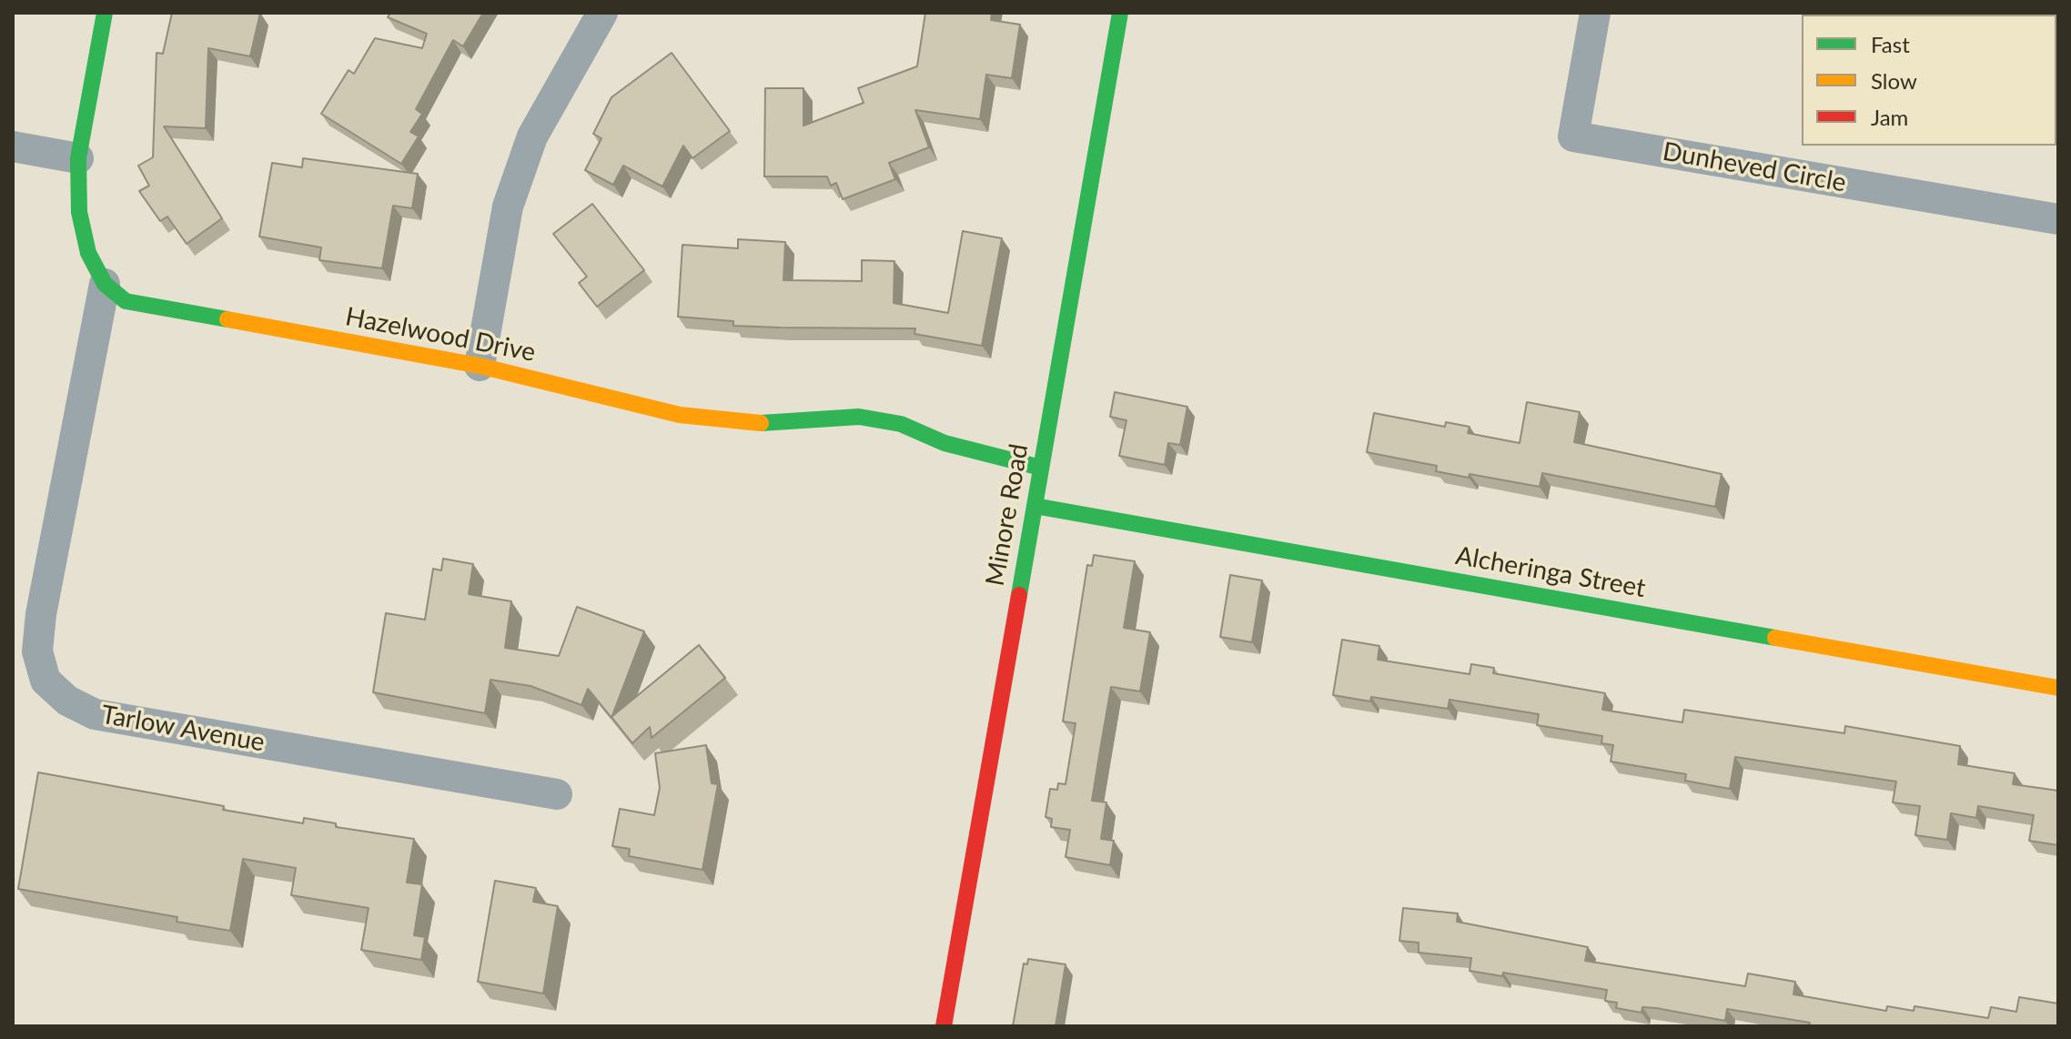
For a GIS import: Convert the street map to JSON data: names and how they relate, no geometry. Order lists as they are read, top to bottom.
{
  "streets": {
    "street": [
      "Dunheved Circle",
      "Hazelwood Drive",
      "Minore Road",
      "Alcheringa Street",
      "Tarlow Avenue"
    ]
  },
  "crossings": [
    ["Hazelwood Drive", "Minore Road"],
    ["Hazelwood Drive", "Tarlow Avenue"],
    ["Minore Road", "Alcheringa Street"]
  ],
  "legend": ["Fast", "Slow", "Jam"]
}
